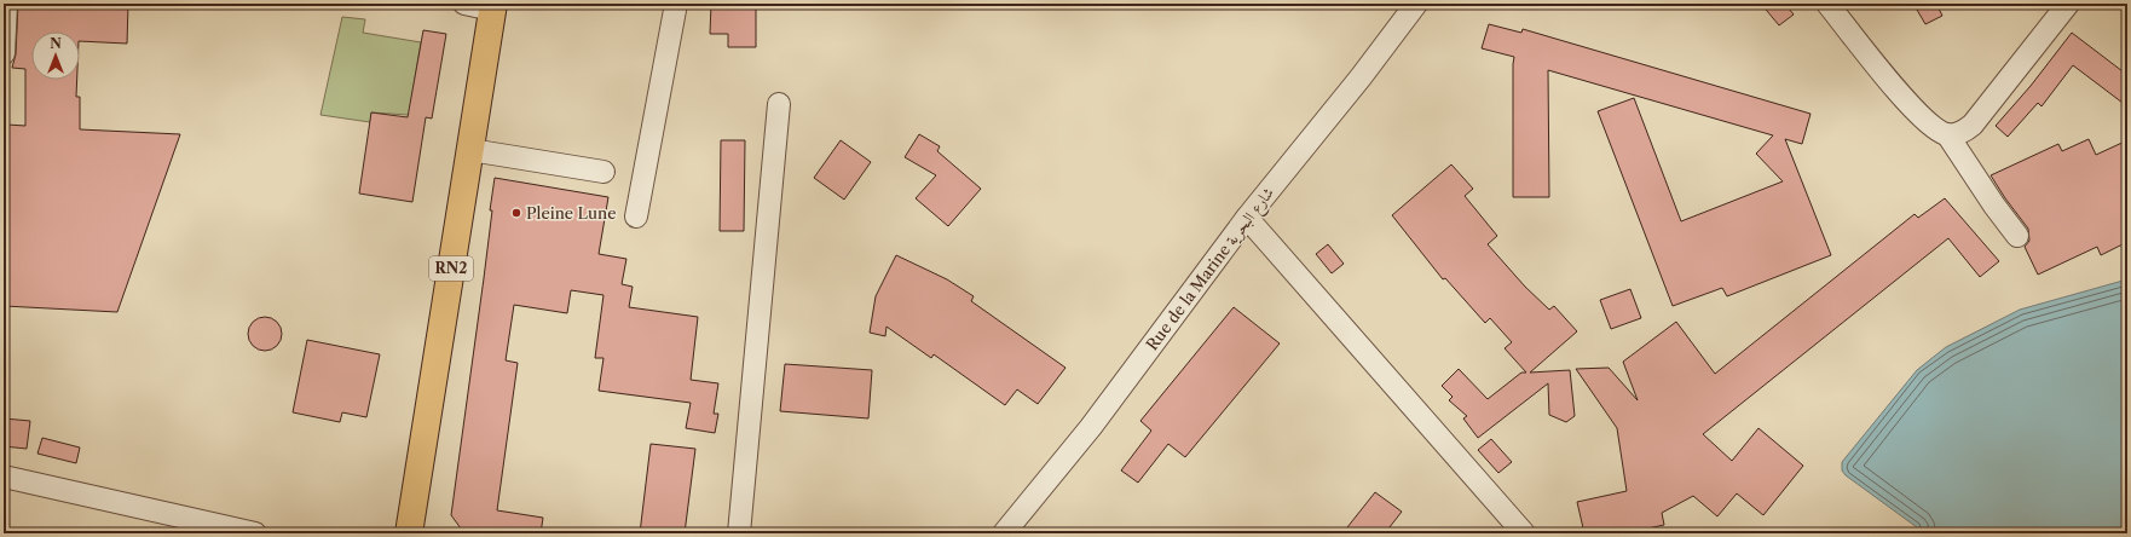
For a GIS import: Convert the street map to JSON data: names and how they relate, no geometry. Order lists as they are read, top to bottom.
{
  "streets": {
    "highway": ["RN2"],
    "street": ["Rue de la Marine شارع البحرية"]
  },
  "places": ["Pleine Lune"],
  "north": "top"
}
